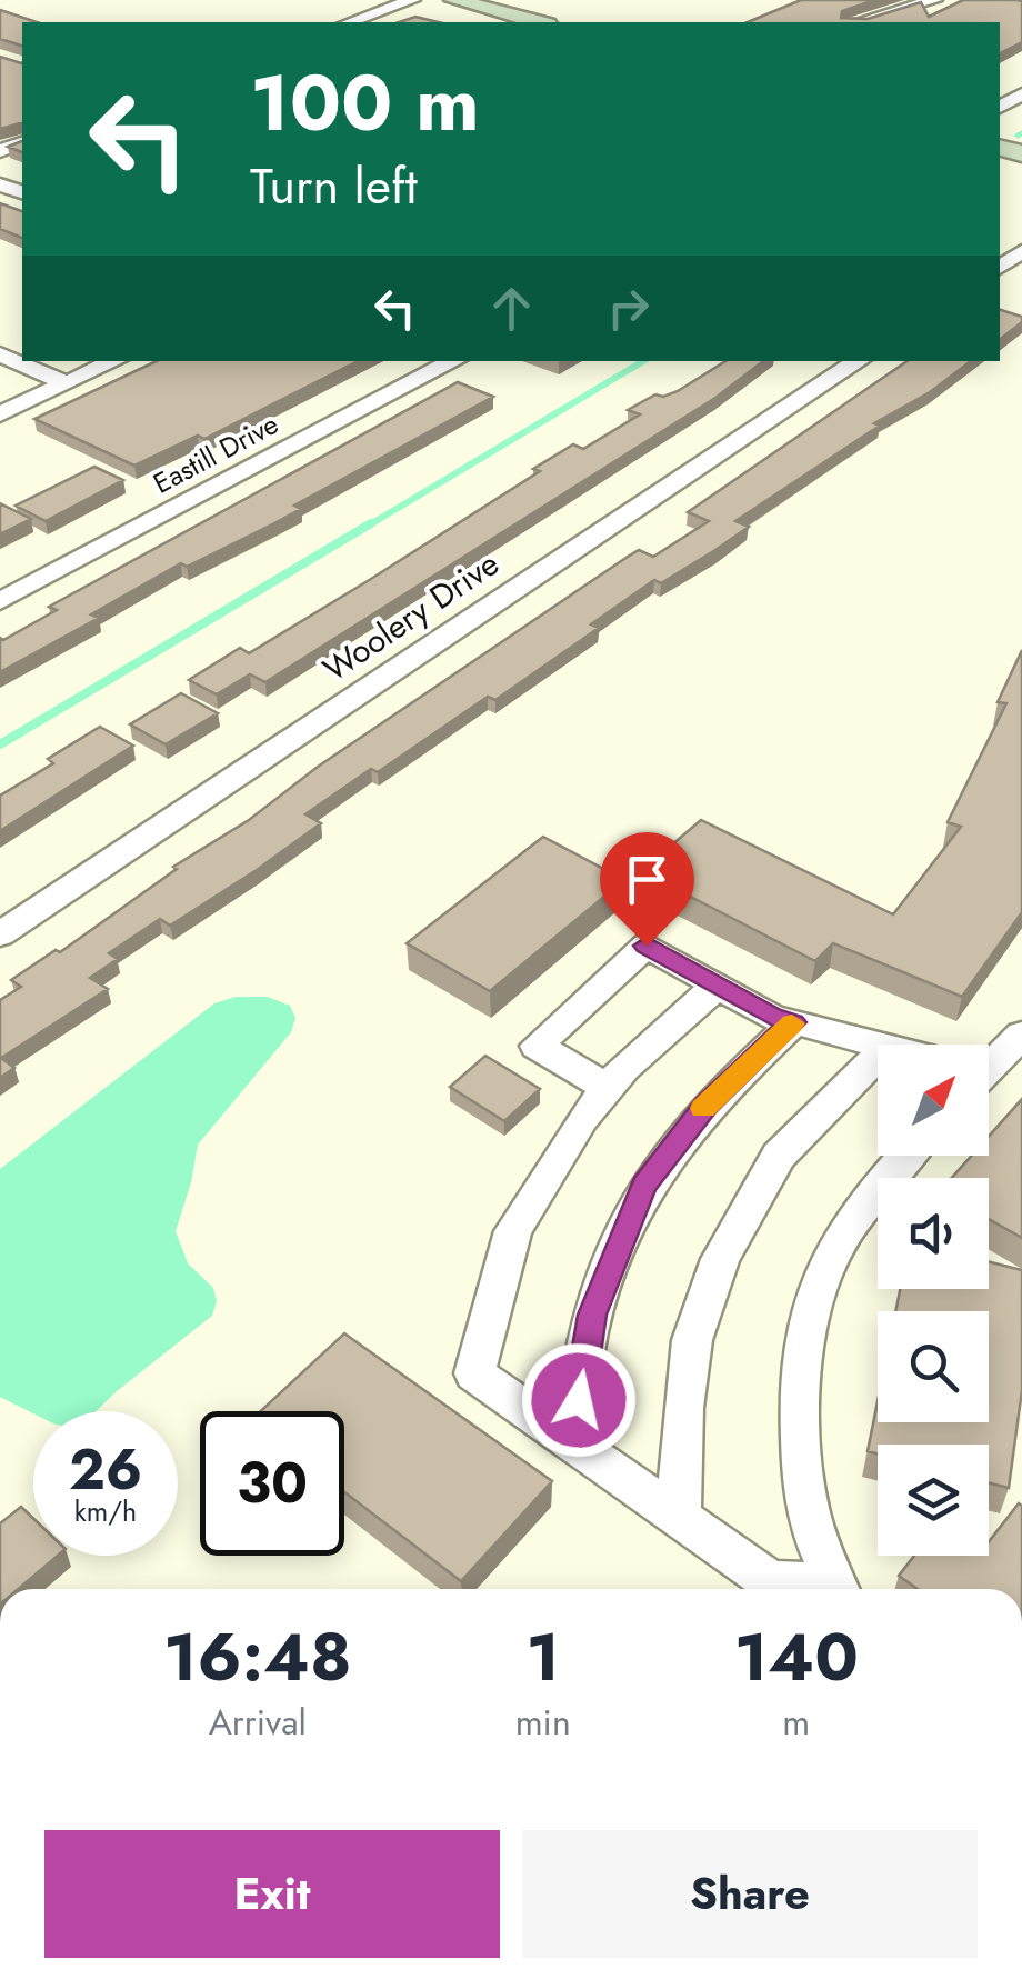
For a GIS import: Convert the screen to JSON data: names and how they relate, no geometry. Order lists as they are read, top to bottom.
{
  "streets": {
    "street": ["Eastill Drive", "Woolery Drive"]
  },
  "north": "top right",
  "page": {
    "turn": ["100 m", "Turn left"],
    "speed": "26 km/h",
    "limit": "30",
    "eta": [
      "16:48",
      "Arrival",
      "1",
      "min",
      "140",
      "m"
    ],
    "buttons": ["Exit", "Share"]
  }
}
